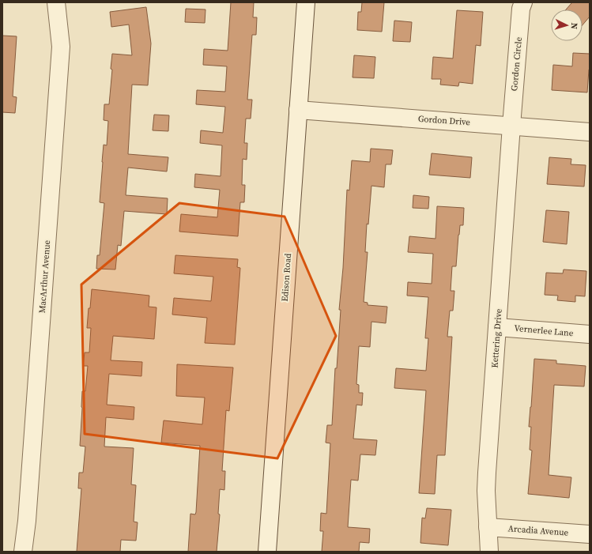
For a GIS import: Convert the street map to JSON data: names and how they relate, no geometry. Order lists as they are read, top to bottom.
{
  "streets": {
    "street": [
      "Gordon Circle",
      "Gordon Drive",
      "MacArthur Avenue",
      "Edison Road",
      "Vernerlee Lane",
      "Kettering Drive",
      "Arcadia Avenue"
    ]
  },
  "crossings": [
    ["Gordon Circle", "Gordon Drive"],
    ["Gordon Circle", "Kettering Drive"],
    ["Gordon Drive", "Edison Road"],
    ["Gordon Drive", "Kettering Drive"],
    ["Vernerlee Lane", "Kettering Drive"],
    ["Kettering Drive", "Arcadia Avenue"]
  ],
  "north": "right"
}
